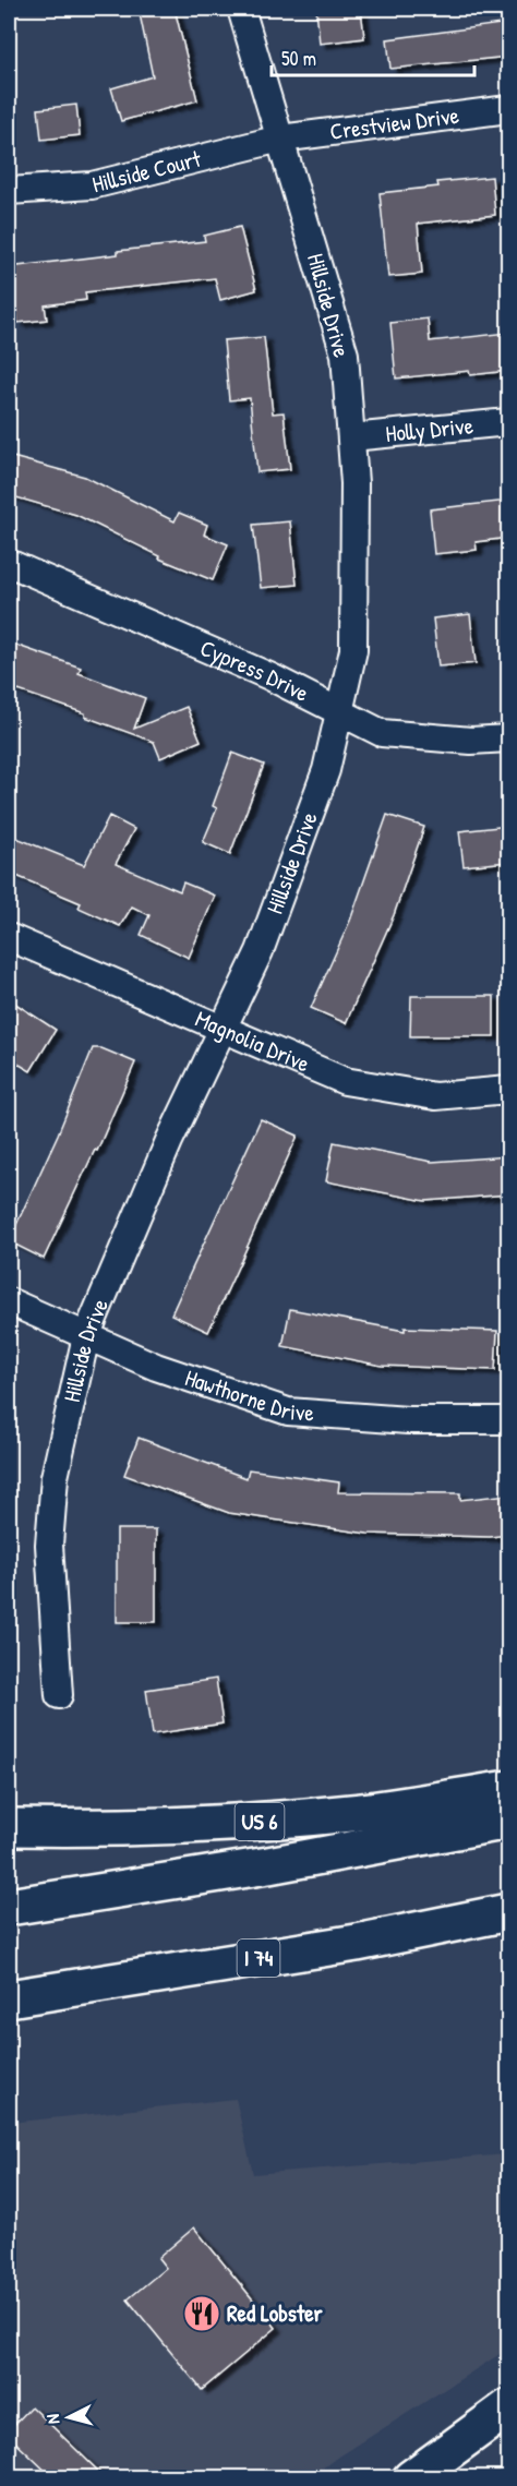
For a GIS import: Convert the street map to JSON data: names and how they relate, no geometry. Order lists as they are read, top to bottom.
{
  "streets": {
    "main road": ["US 6", "I 74"],
    "street": [
      "Crestview Drive",
      "Hillside Court",
      "Hillside Drive",
      "Holly Drive",
      "Cypress Drive",
      "Magnolia Drive",
      "Hawthorne Drive"
    ]
  },
  "crossings": [
    ["Crestview Drive", "Hillside Court"],
    ["Crestview Drive", "Hillside Drive"],
    ["Hillside Court", "Hillside Drive"],
    ["Hillside Drive", "Holly Drive"],
    ["Hillside Drive", "Cypress Drive"],
    ["Hillside Drive", "Magnolia Drive"],
    ["Hillside Drive", "Hawthorne Drive"]
  ],
  "places": {
    "restaurant": ["Red Lobster"]
  },
  "scale_bar": "50 m",
  "north": "left"
}
